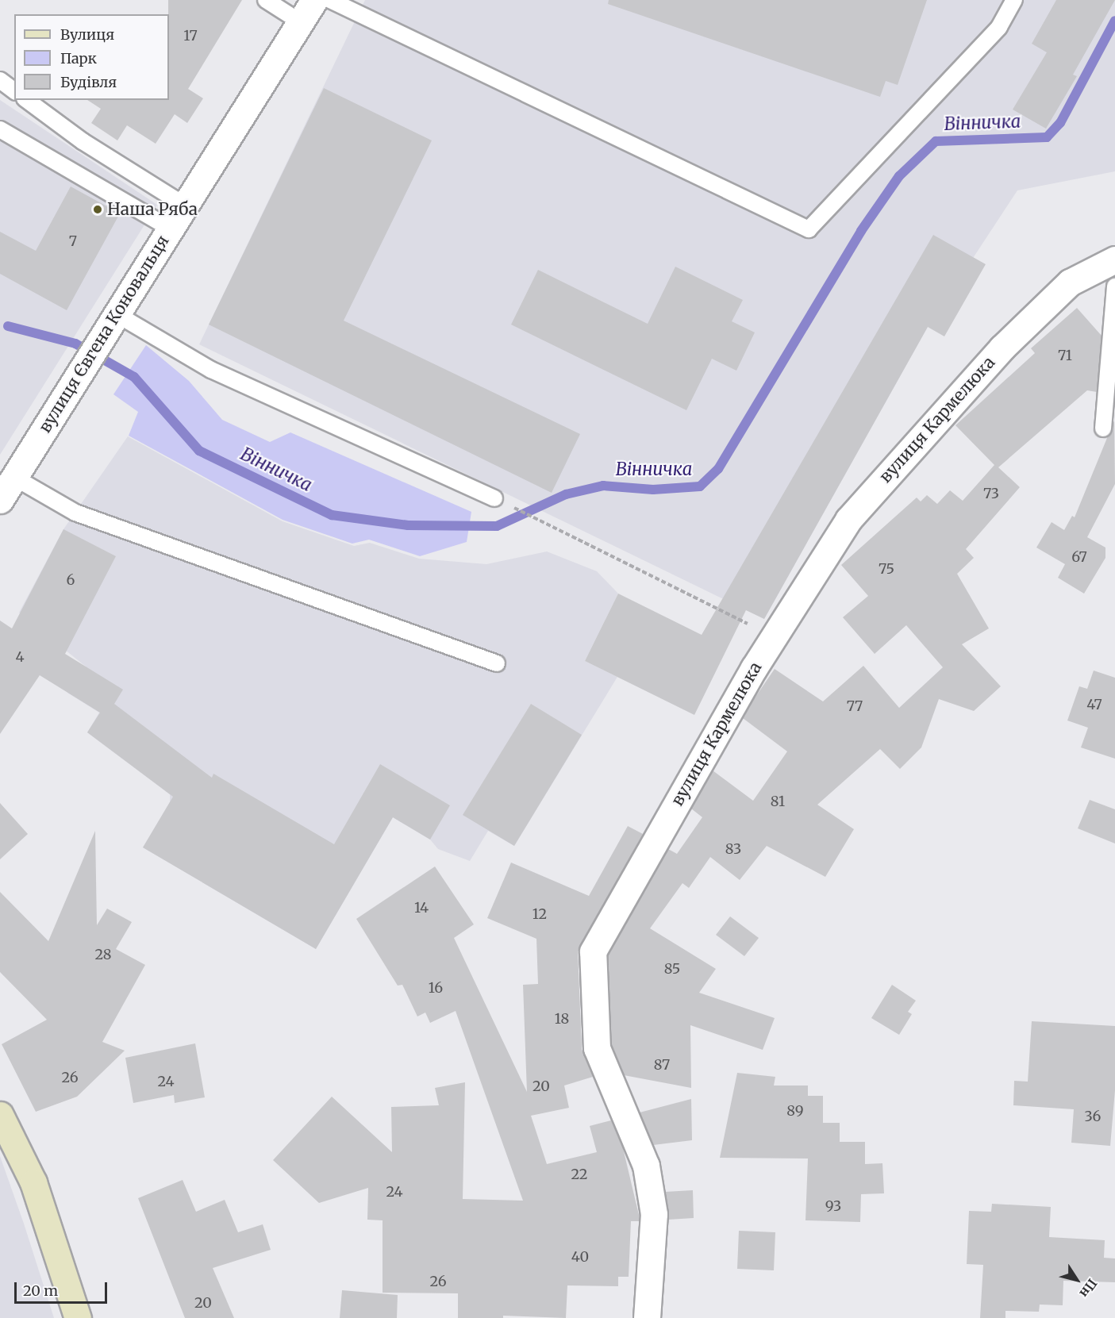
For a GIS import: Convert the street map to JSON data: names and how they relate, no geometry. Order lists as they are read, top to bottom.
{
  "streets": {
    "street": ["вулиця Євгена Коновальця", "вулиця Кармелюка"]
  },
  "water": ["Вінничка"],
  "places": ["Наша Ряба"],
  "house_numbers": [
    "17",
    "7",
    "71",
    "73",
    "67",
    "75",
    "6",
    "4",
    "47",
    "77",
    "81",
    "83",
    "14",
    "12",
    "28",
    "85",
    "16",
    "18",
    "87",
    "26",
    "24",
    "20",
    "89",
    "36",
    "22",
    "24",
    "93",
    "40",
    "26",
    "20"
  ],
  "legend": ["Вулиця", "Парк", "Будівля"],
  "scale_bar": "20 m",
  "north": "bottom right"
}
